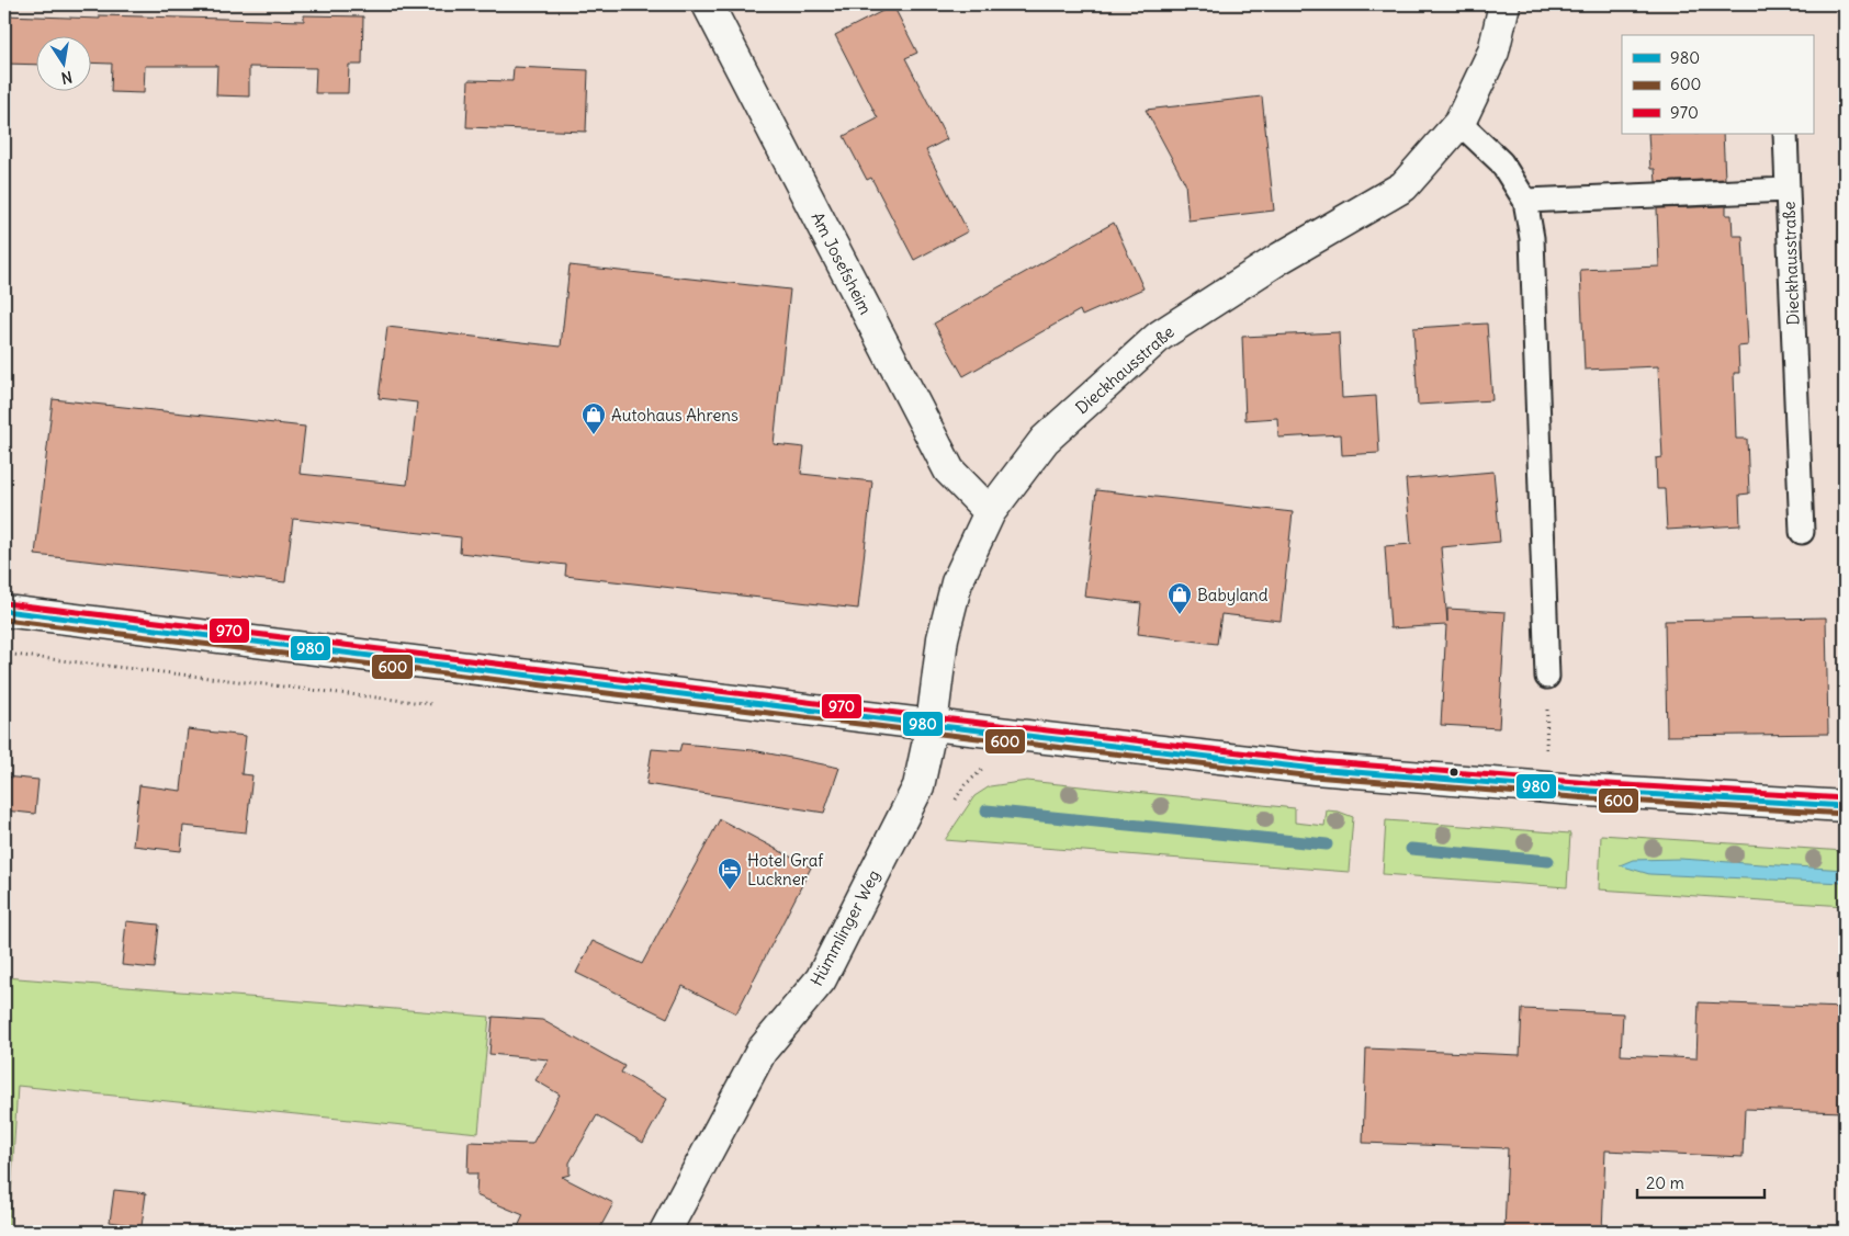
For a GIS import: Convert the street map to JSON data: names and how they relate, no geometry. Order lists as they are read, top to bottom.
{
  "streets": {
    "street": ["Am Josefsheim", "Dieckhausstraße", "Hümmlinger Weg"]
  },
  "crossings": [
    ["Am Josefsheim", "Dieckhausstraße"],
    ["Dieckhausstraße", "Hümmlinger Weg"]
  ],
  "places": {
    "shop": ["Autohaus Ahrens", "Babyland"],
    "hotel": ["Hotel Graf Luckner"]
  },
  "lines": ["transit line 970", "transit line 980", "transit line 600"],
  "legend": ["980", "600", "970"],
  "scale_bar": "20 m",
  "north": "bottom"
}
